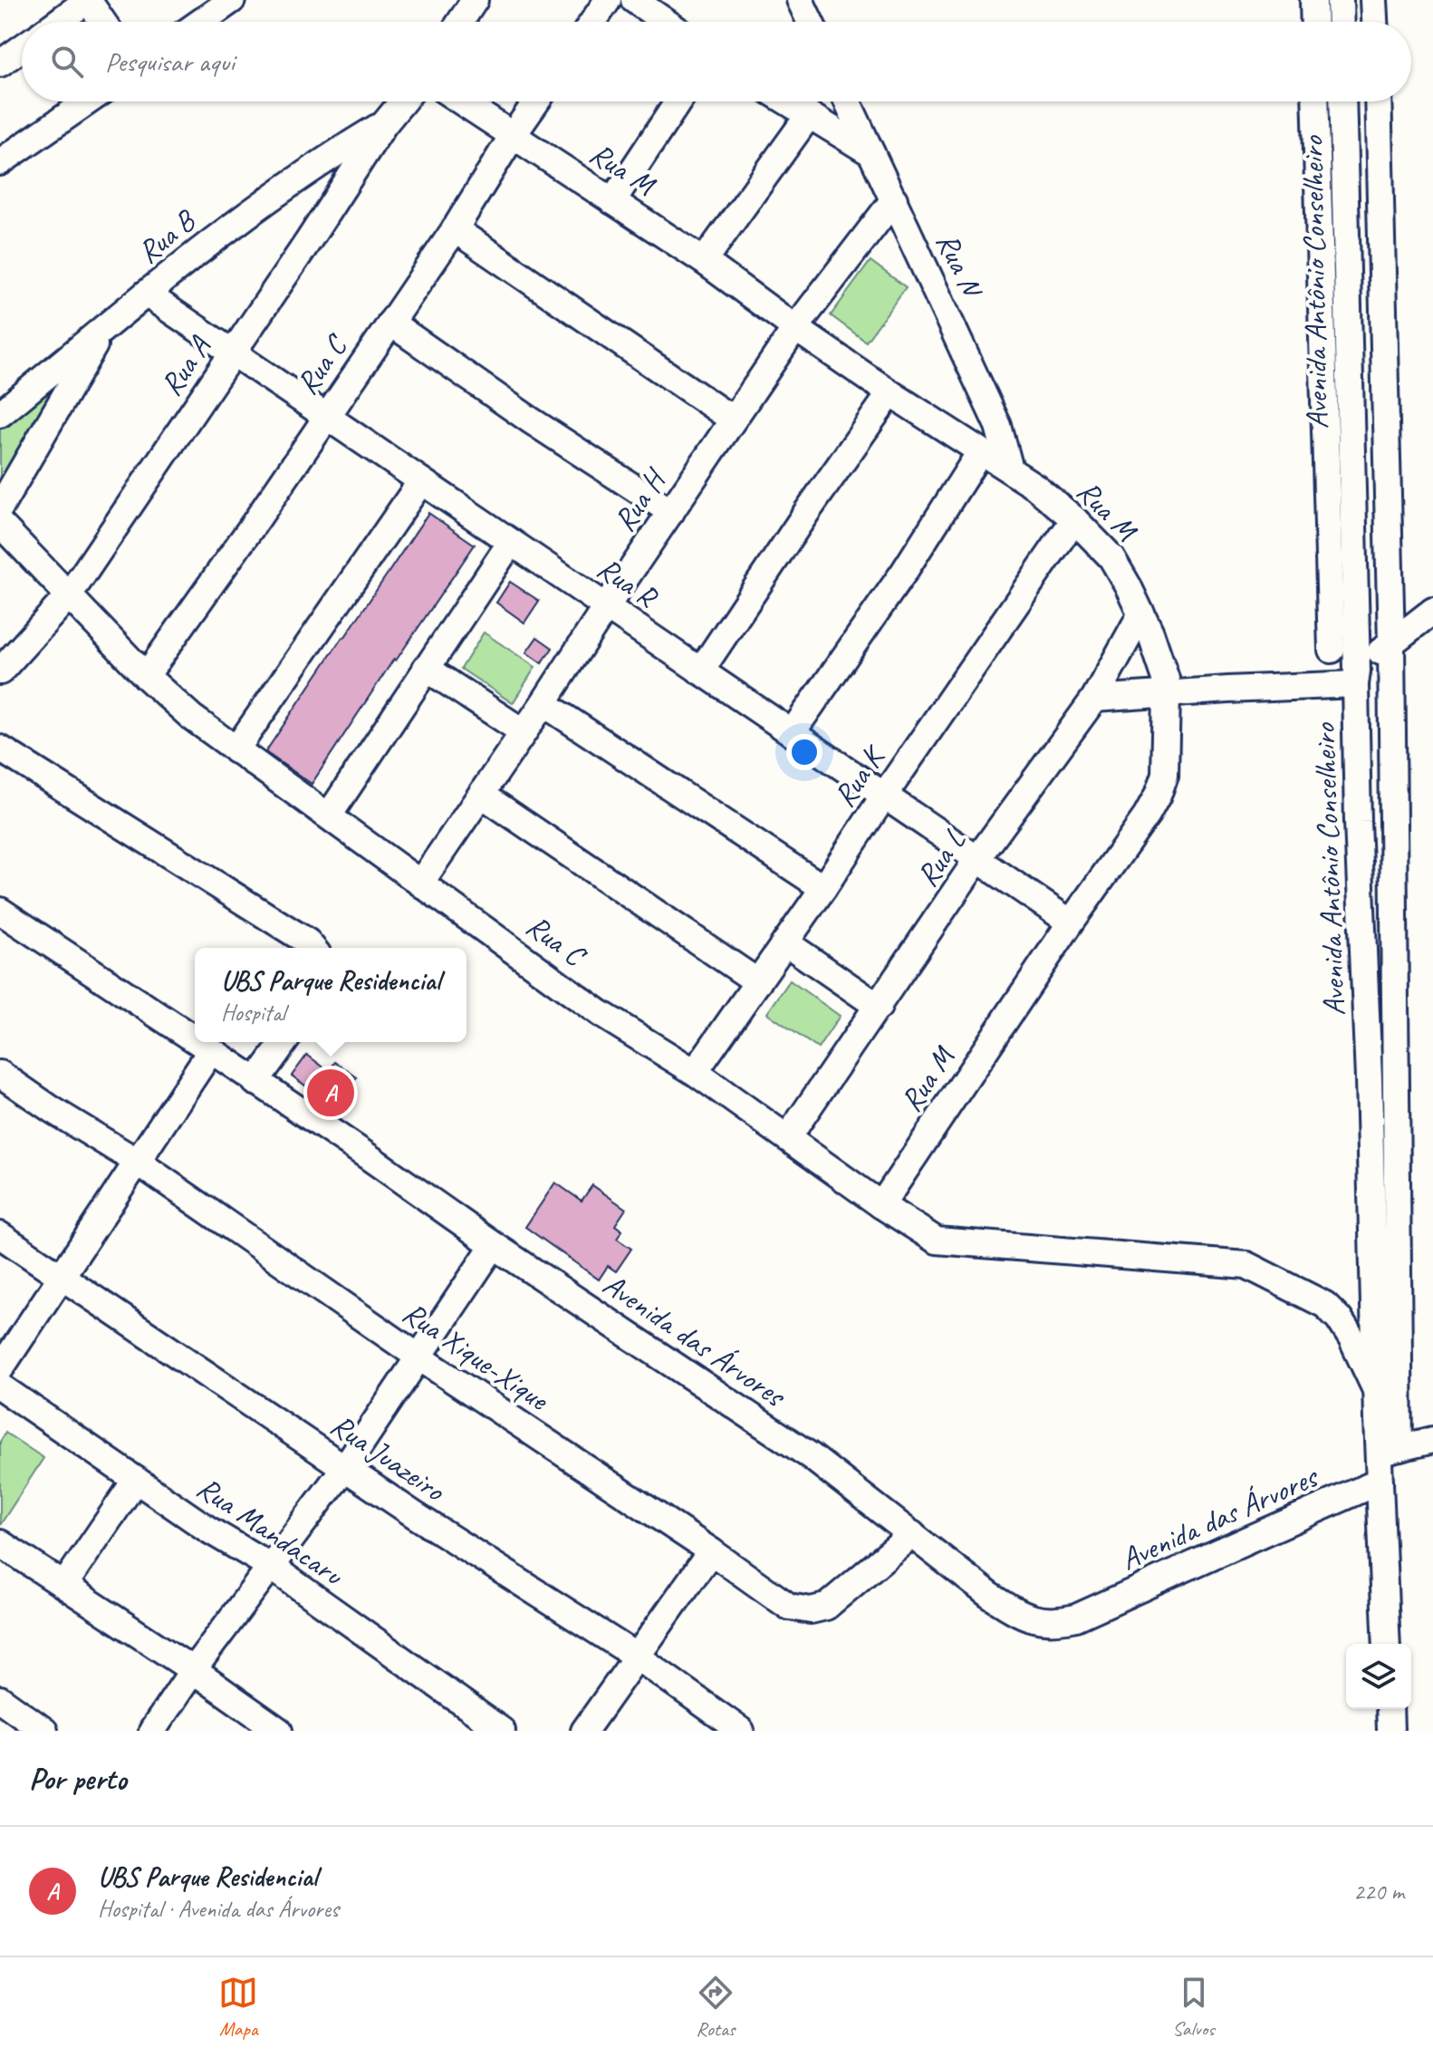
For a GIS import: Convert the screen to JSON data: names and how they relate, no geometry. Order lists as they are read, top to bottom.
{
  "streets": {
    "street": [
      "Rua M",
      "Rua B",
      "Rua N",
      "Avenida Antônio Conselheiro",
      "Rua C",
      "Rua A",
      "Rua H",
      "Rua R",
      "Rua K",
      "Rua L",
      "Avenida das Árvores",
      "Rua Xique-Xique",
      "Rua Juazeiro",
      "Rua Mandacaru"
    ]
  },
  "crossings": [
    ["Rua M", "Rua N"],
    ["Rua M", "Rua C"],
    ["Rua M", "Rua H"],
    ["Rua M", "Rua R"],
    ["Rua M", "Rua K"],
    ["Rua M", "Rua L"],
    ["Rua B", "Rua A"],
    ["Rua B", "Rua R"],
    ["Rua N", "Rua H"],
    ["Avenida Antônio Conselheiro", "Rua C"],
    ["Avenida Antônio Conselheiro", "Avenida das Árvores"],
    ["Rua C", "Rua A"],
    ["Rua C", "Rua H"],
    ["Rua C", "Rua R"],
    ["Rua C", "Rua K"],
    ["Rua C", "Rua L"],
    ["Rua A", "Rua R"],
    ["Rua H", "Rua R"],
    ["Rua R", "Rua K"],
    ["Rua R", "Rua L"],
    ["Avenida das Árvores", "Rua Xique-Xique"]
  ],
  "page": {
    "search": "Pesquisar aqui",
    "popup": ["UBS Parque Residencial", "Hospital"],
    "pins": "A",
    "heading": "Por perto",
    "list": [
      {
        "mark": "A",
        "name": "UBS Parque Residencial",
        "note": "Hospital · Avenida das Árvores",
        "value": "220 m"
      }
    ],
    "nav": ["Mapa", "Rotas", "Salvos"]
  }
}
